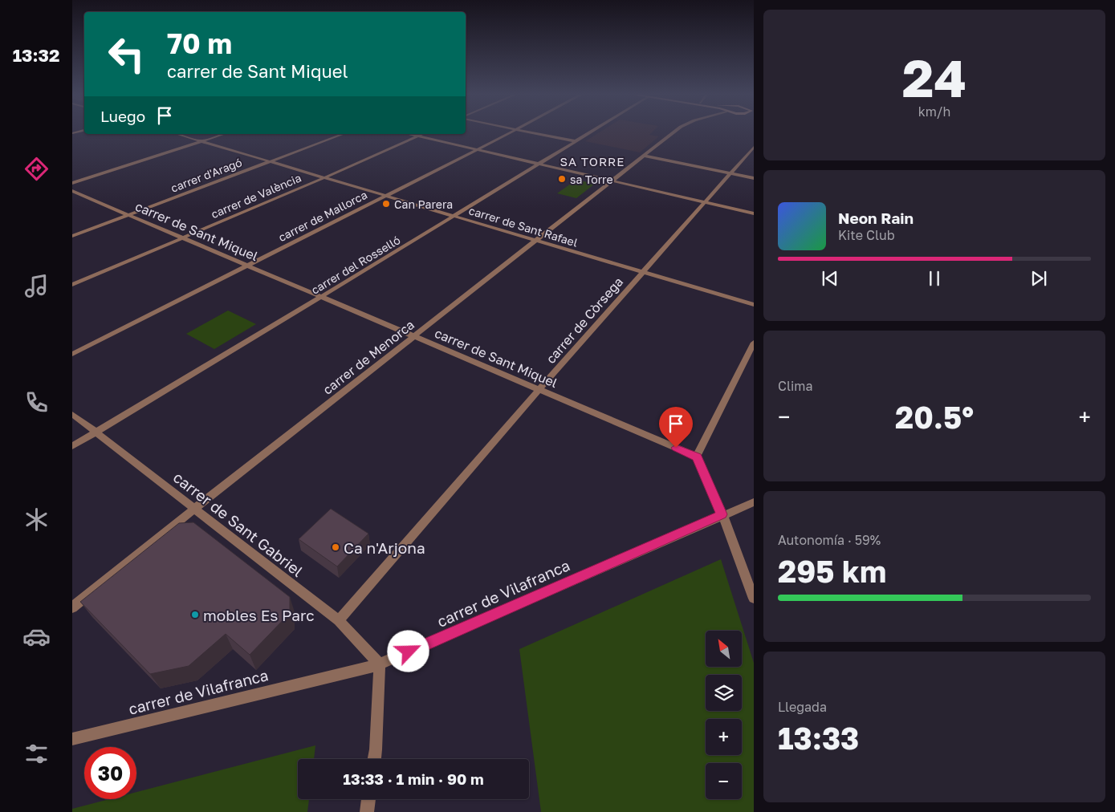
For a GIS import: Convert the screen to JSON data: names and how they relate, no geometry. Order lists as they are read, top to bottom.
{
  "streets": {
    "street": [
      "carrer d'Aragó",
      "carrer de València",
      "carrer de Mallorca",
      "carrer de Sant Rafael",
      "carrer de Sant Miquel",
      "carrer del Rosselló",
      "carrer de Còrsega",
      "carrer de Menorca",
      "carrer de Sant Gabriel",
      "carrer de Vilafranca"
    ]
  },
  "crossings": [
    ["carrer d'Aragó", "carrer de Sant Rafael"],
    ["carrer d'Aragó", "carrer de Sant Miquel"],
    ["carrer de València", "carrer de Sant Rafael"],
    ["carrer de València", "carrer de Sant Miquel"],
    ["carrer de Mallorca", "carrer de Sant Rafael"],
    ["carrer de Mallorca", "carrer de Sant Miquel"],
    ["carrer de Sant Rafael", "carrer del Rosselló"],
    ["carrer de Sant Rafael", "carrer de Còrsega"],
    ["carrer de Sant Rafael", "carrer de Menorca"],
    ["carrer de Sant Miquel", "carrer del Rosselló"],
    ["carrer de Sant Miquel", "carrer de Còrsega"],
    ["carrer de Sant Miquel", "carrer de Menorca"],
    ["carrer del Rosselló", "carrer de Sant Gabriel"],
    ["carrer de Còrsega", "carrer de Sant Gabriel"],
    ["carrer de Menorca", "carrer de Sant Gabriel"],
    ["carrer de Sant Gabriel", "carrer de Vilafranca"]
  ],
  "districts": ["SA TORRE"],
  "places": [
    "sa Torre",
    "Can Parera",
    "Ca n'Arjona",
    "mobles Es Parc"
  ],
  "north": "top left",
  "page": {
    "tabs": "13:32",
    "tile": [
      ["24", "km/h"],
      "Clima",
      ["Autonomía · 59%", "295 km"],
      ["Llegada", "13:33"]
    ],
    "turn": ["70 m", "carrer de Sant Miquel"],
    "then": "Luego",
    "song": ["Neon Rain", "Kite Club"],
    "heat": ["−", "20.5°", "+"],
    "map_buttons": ["+", "−"],
    "limit": "30",
    "trip": "13:33 · 1 min · 90 m"
  }
}
